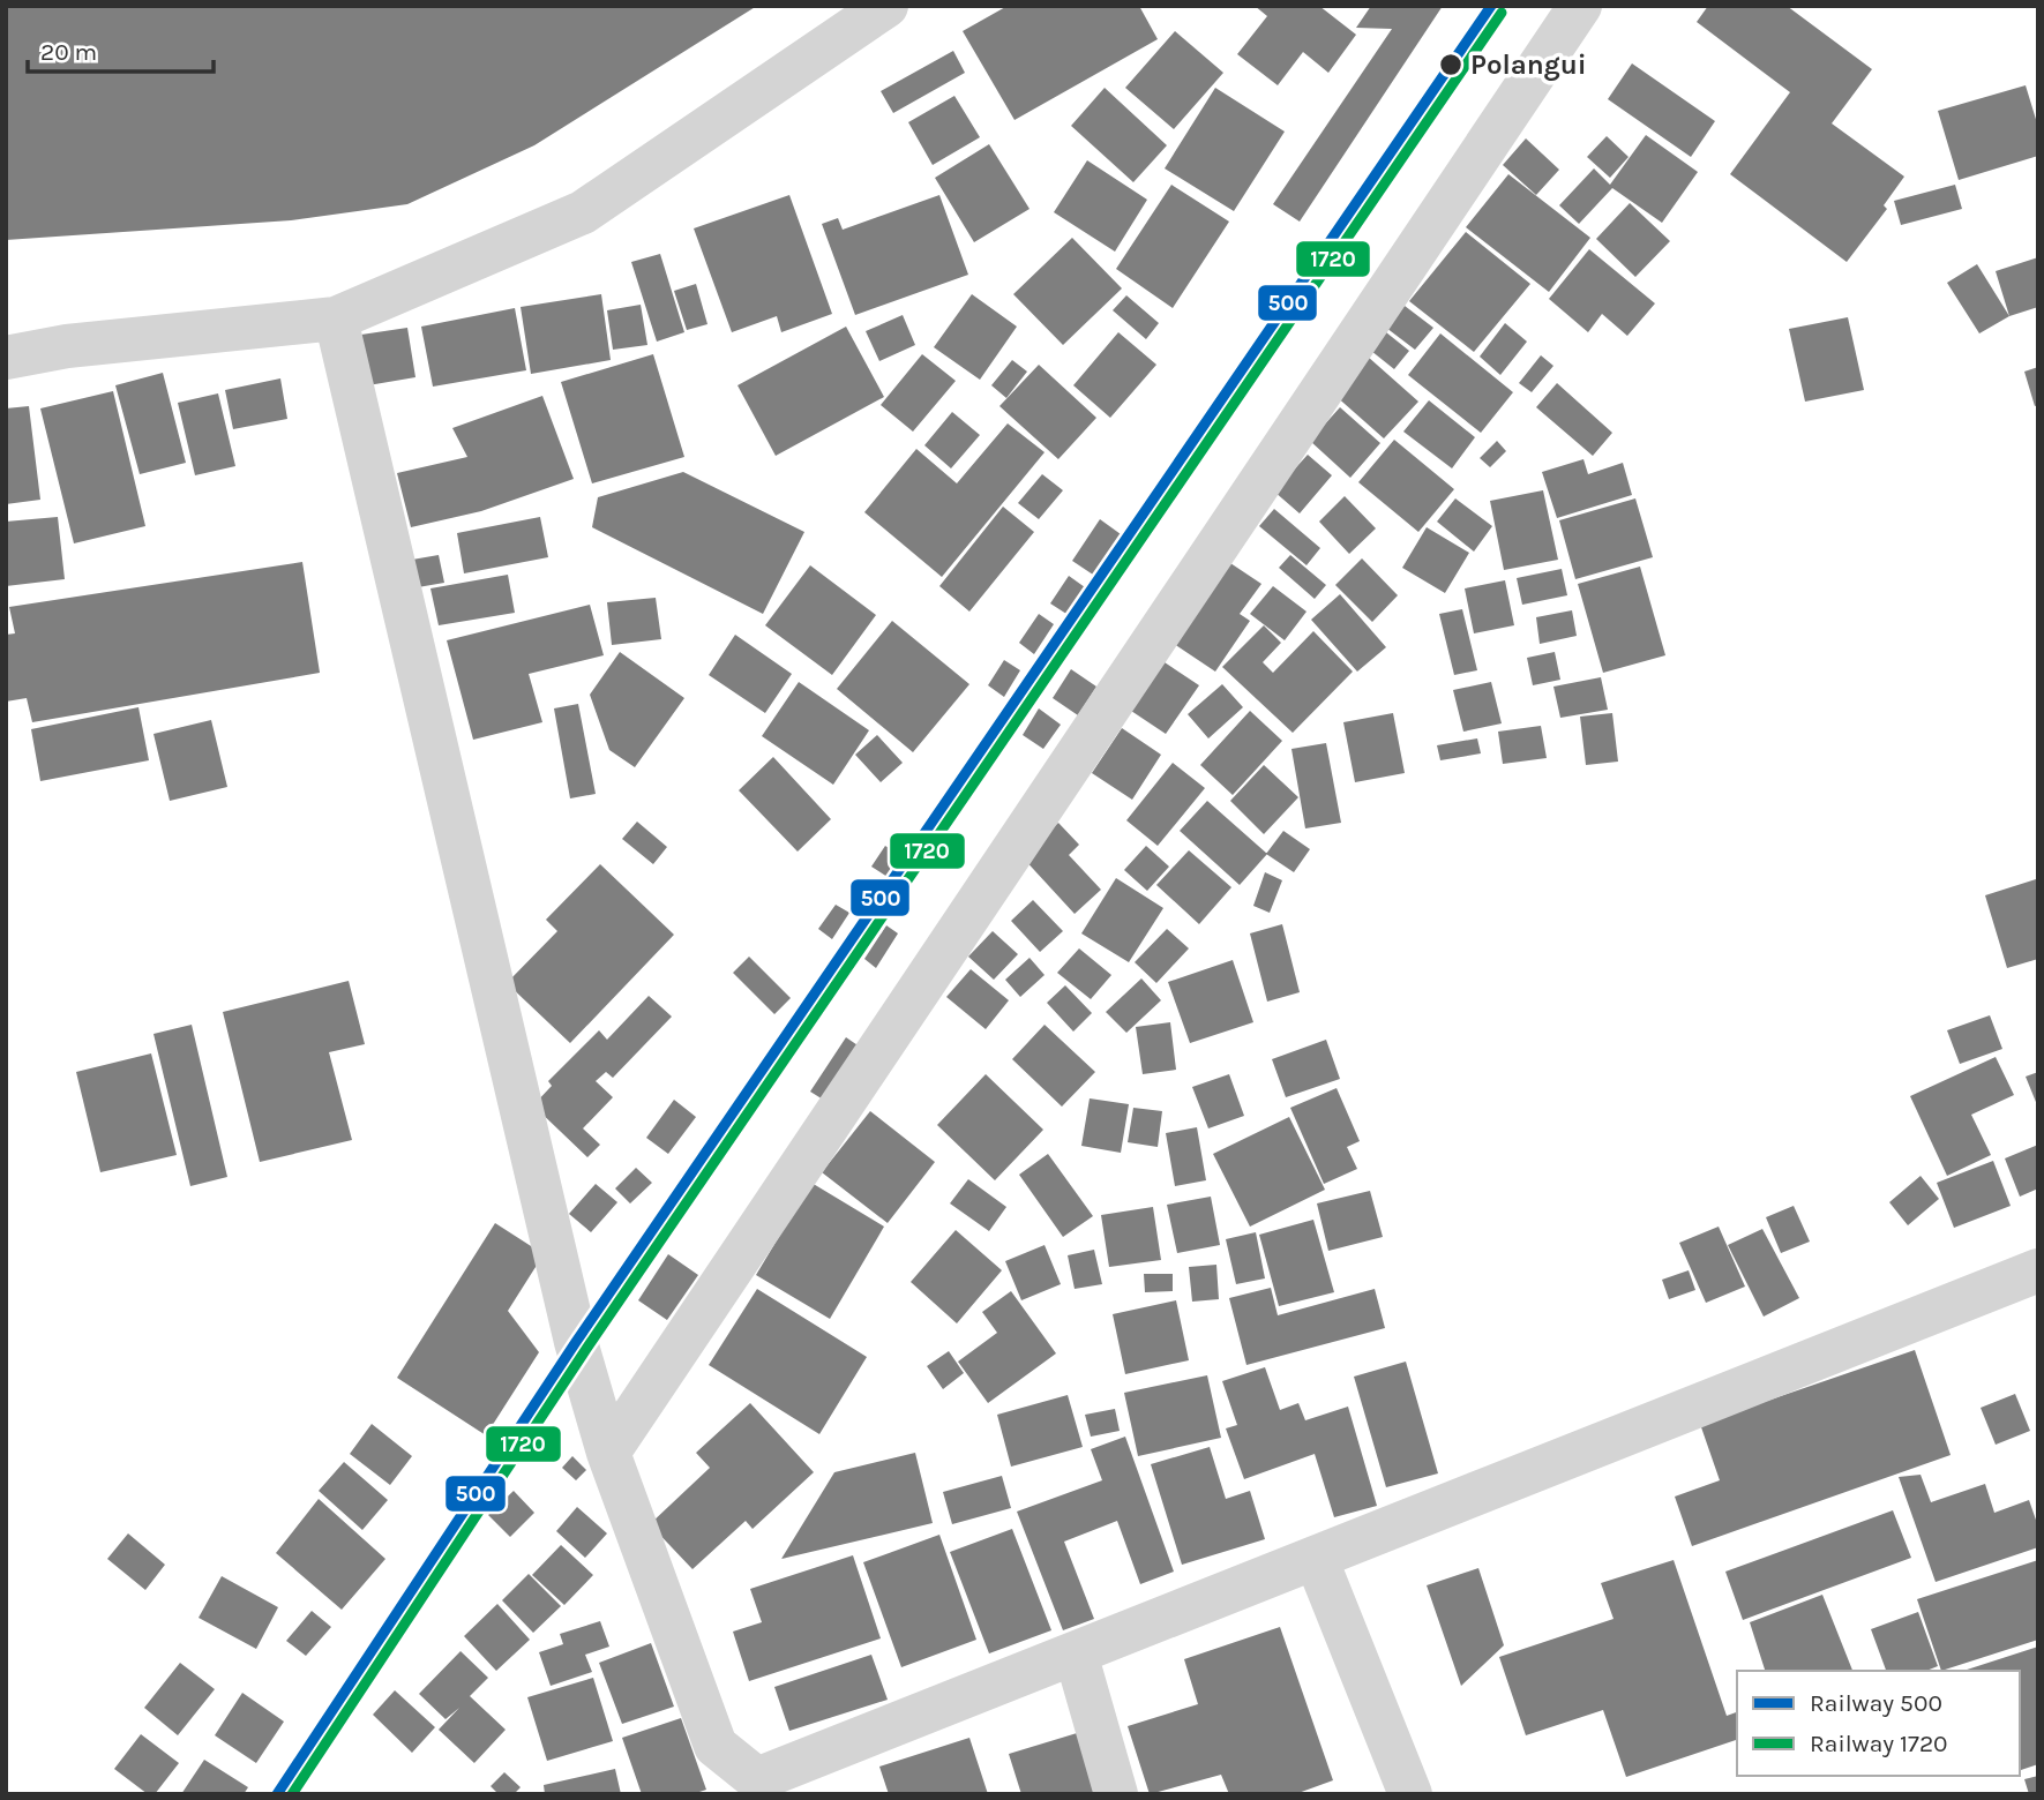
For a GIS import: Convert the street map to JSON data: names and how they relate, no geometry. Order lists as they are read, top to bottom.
{
  "places": ["Polangui"],
  "lines": ["rail line 500", "rail line 1720"],
  "legend": ["Railway 500", "Railway 1720"],
  "scale_bar": "20 m"
}
